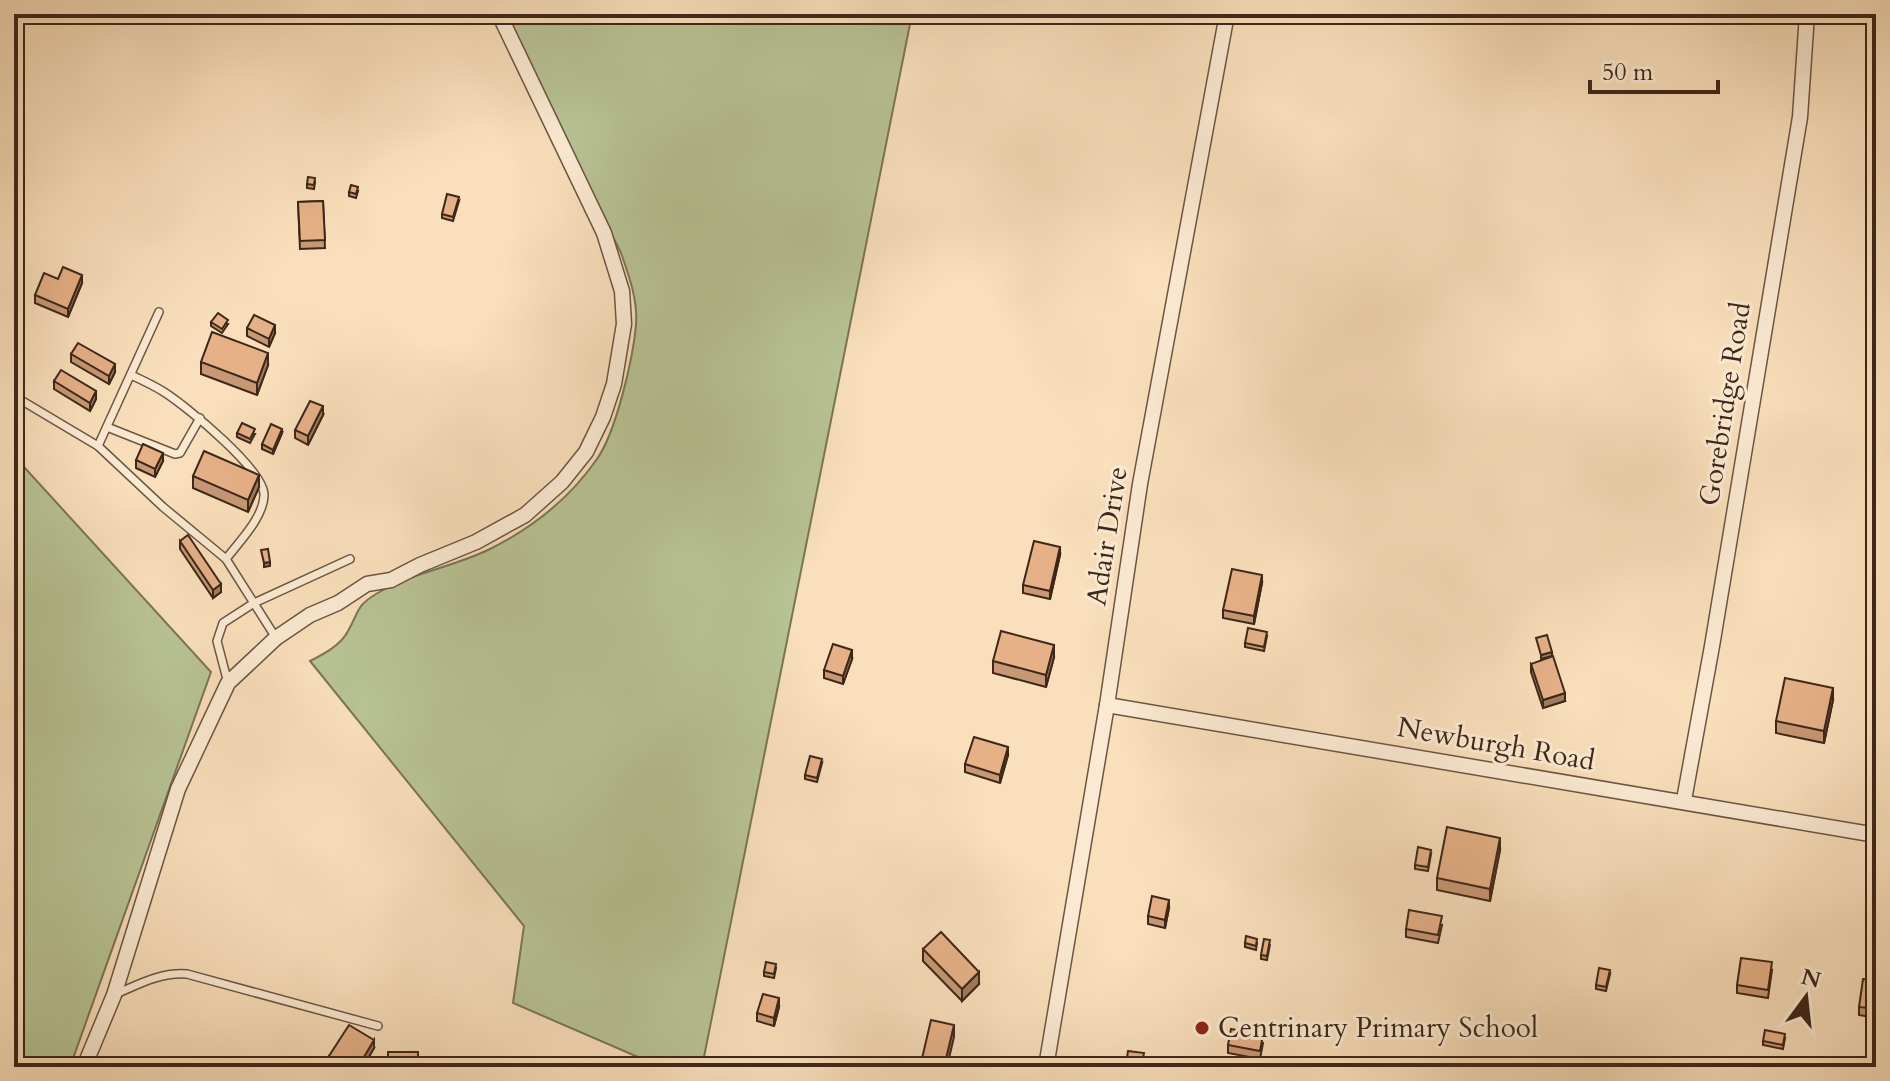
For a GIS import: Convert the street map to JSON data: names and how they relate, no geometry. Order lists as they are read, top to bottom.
{
  "streets": {
    "street": ["Gorebridge Road", "Adair Drive", "Newburgh Road"]
  },
  "crossings": [
    ["Gorebridge Road", "Newburgh Road"],
    ["Adair Drive", "Newburgh Road"]
  ],
  "places": ["Centrinary Primary School"],
  "scale_bar": "50 m",
  "north": "top"
}
